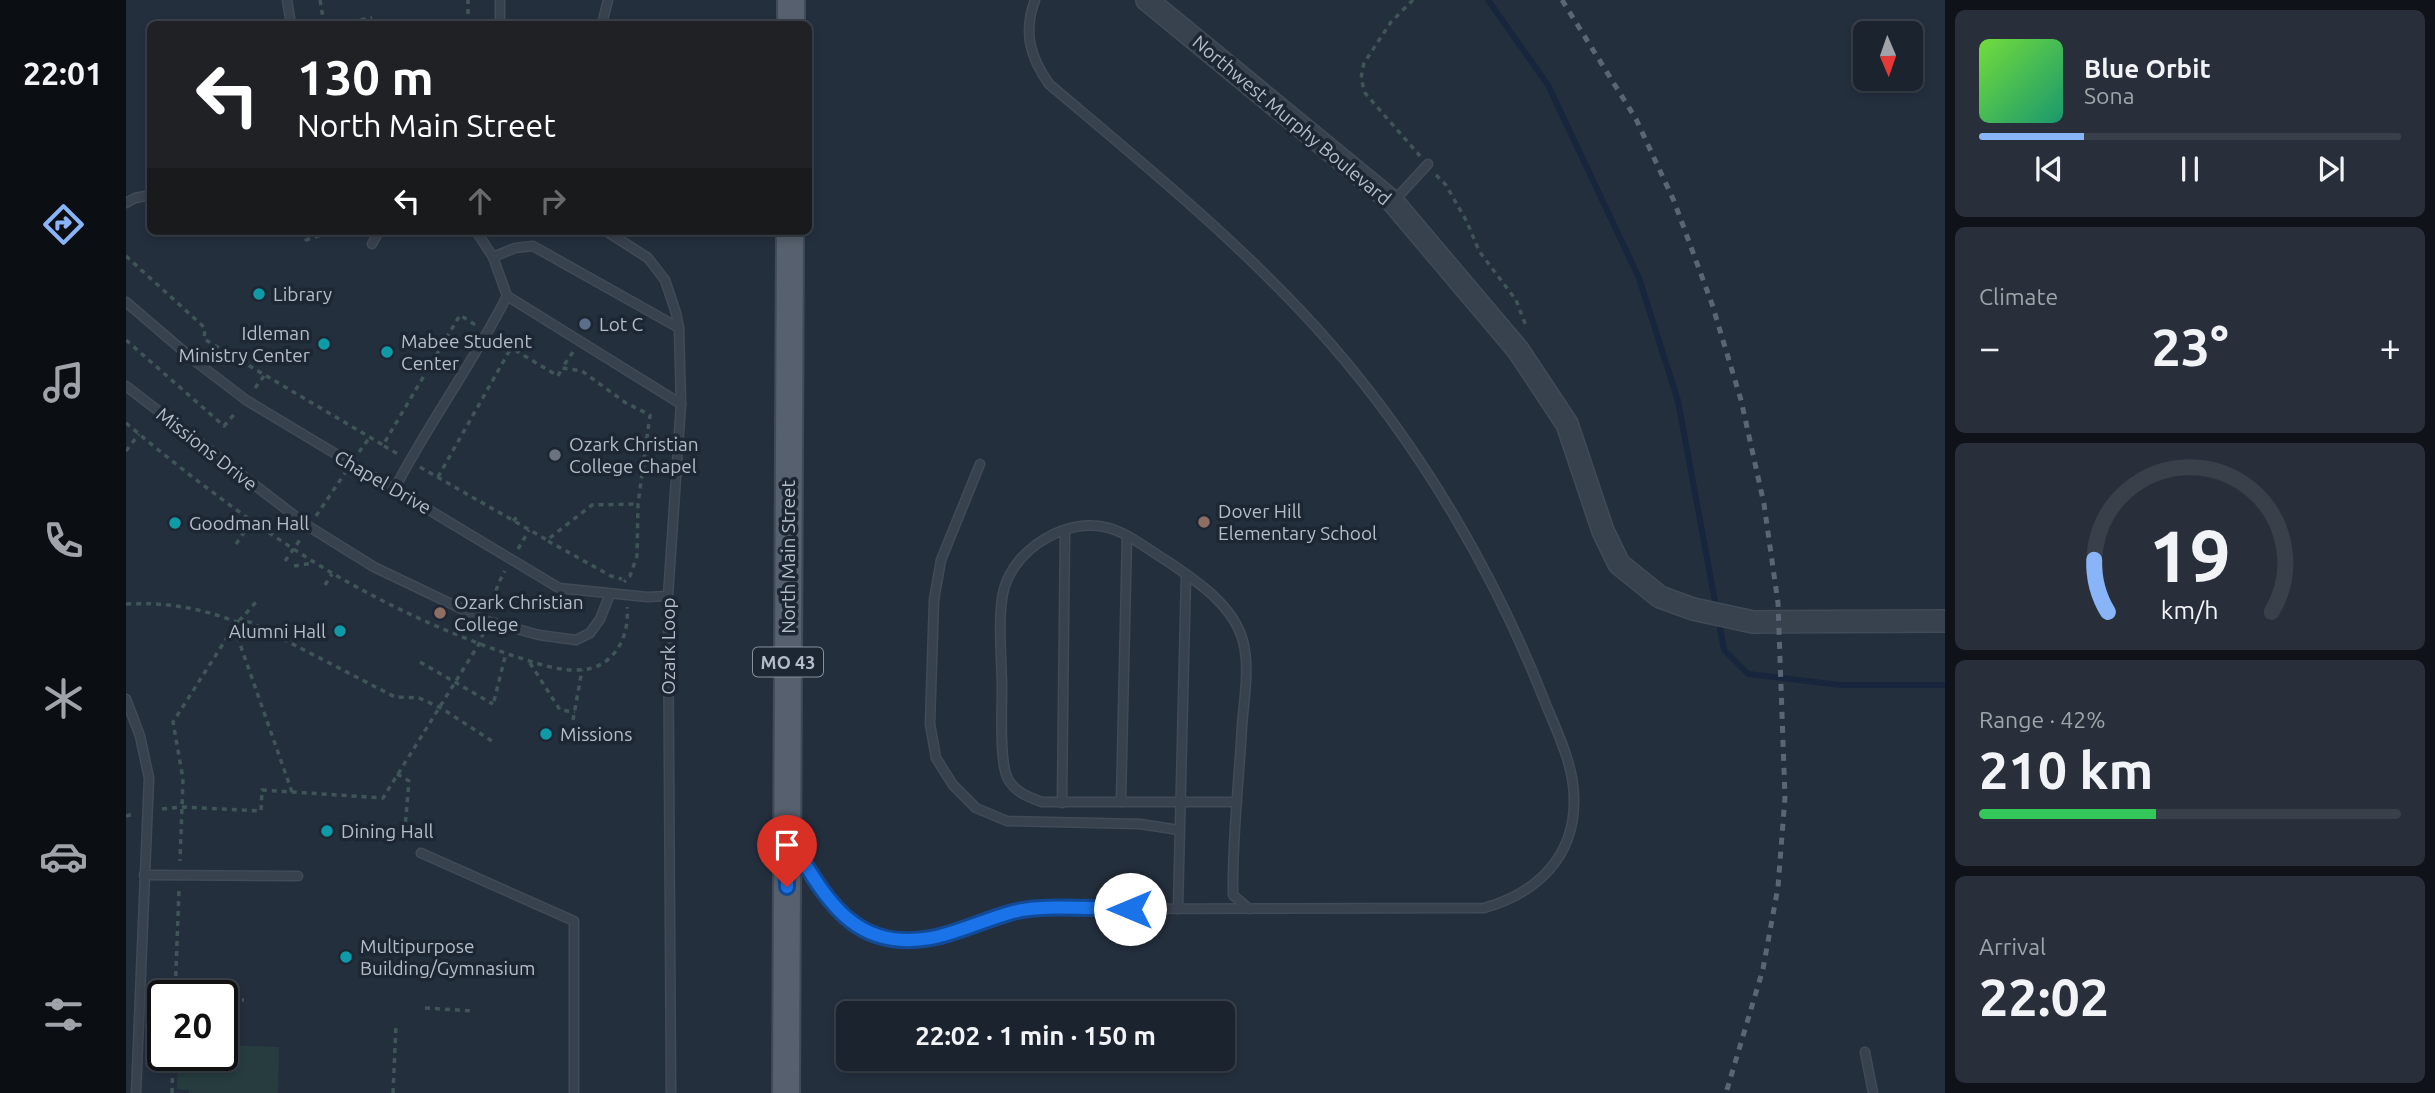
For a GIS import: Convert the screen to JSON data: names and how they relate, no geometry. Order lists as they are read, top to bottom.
{
  "streets": {
    "main road": ["North Main Street", "MO 43"],
    "street": ["Northwest Murphy Boulevard"],
    "lane": ["Missions Drive", "Chapel Drive", "Ozark Loop"]
  },
  "crossings": [
    ["Missions Drive", "Chapel Drive"],
    ["Chapel Drive", "Ozark Loop"]
  ],
  "places": [
    "Library",
    "Lot C",
    "Idleman Ministry Center",
    "Mabee Student Center",
    "Ozark Christian College Chapel",
    "Dover Hill Elementary School",
    "Goodman Hall",
    "Ozark Christian College",
    "Alumni Hall",
    "Missions",
    "Dining Hall",
    "Multipurpose Building/Gymnasium"
  ],
  "north": "bottom",
  "page": {
    "tabs": "22:01",
    "turn": ["130 m", "North Main Street"],
    "song": ["Blue Orbit", "Sona"],
    "tile": [
      "Climate",
      ["Range · 42%", "210 km"],
      ["Arrival", "22:02"]
    ],
    "heat": ["−", "23°", "+"],
    "limit": "20",
    "trip": "22:02 · 1 min · 150 m",
    "gauge": ["19", "km/h"]
  }
}
